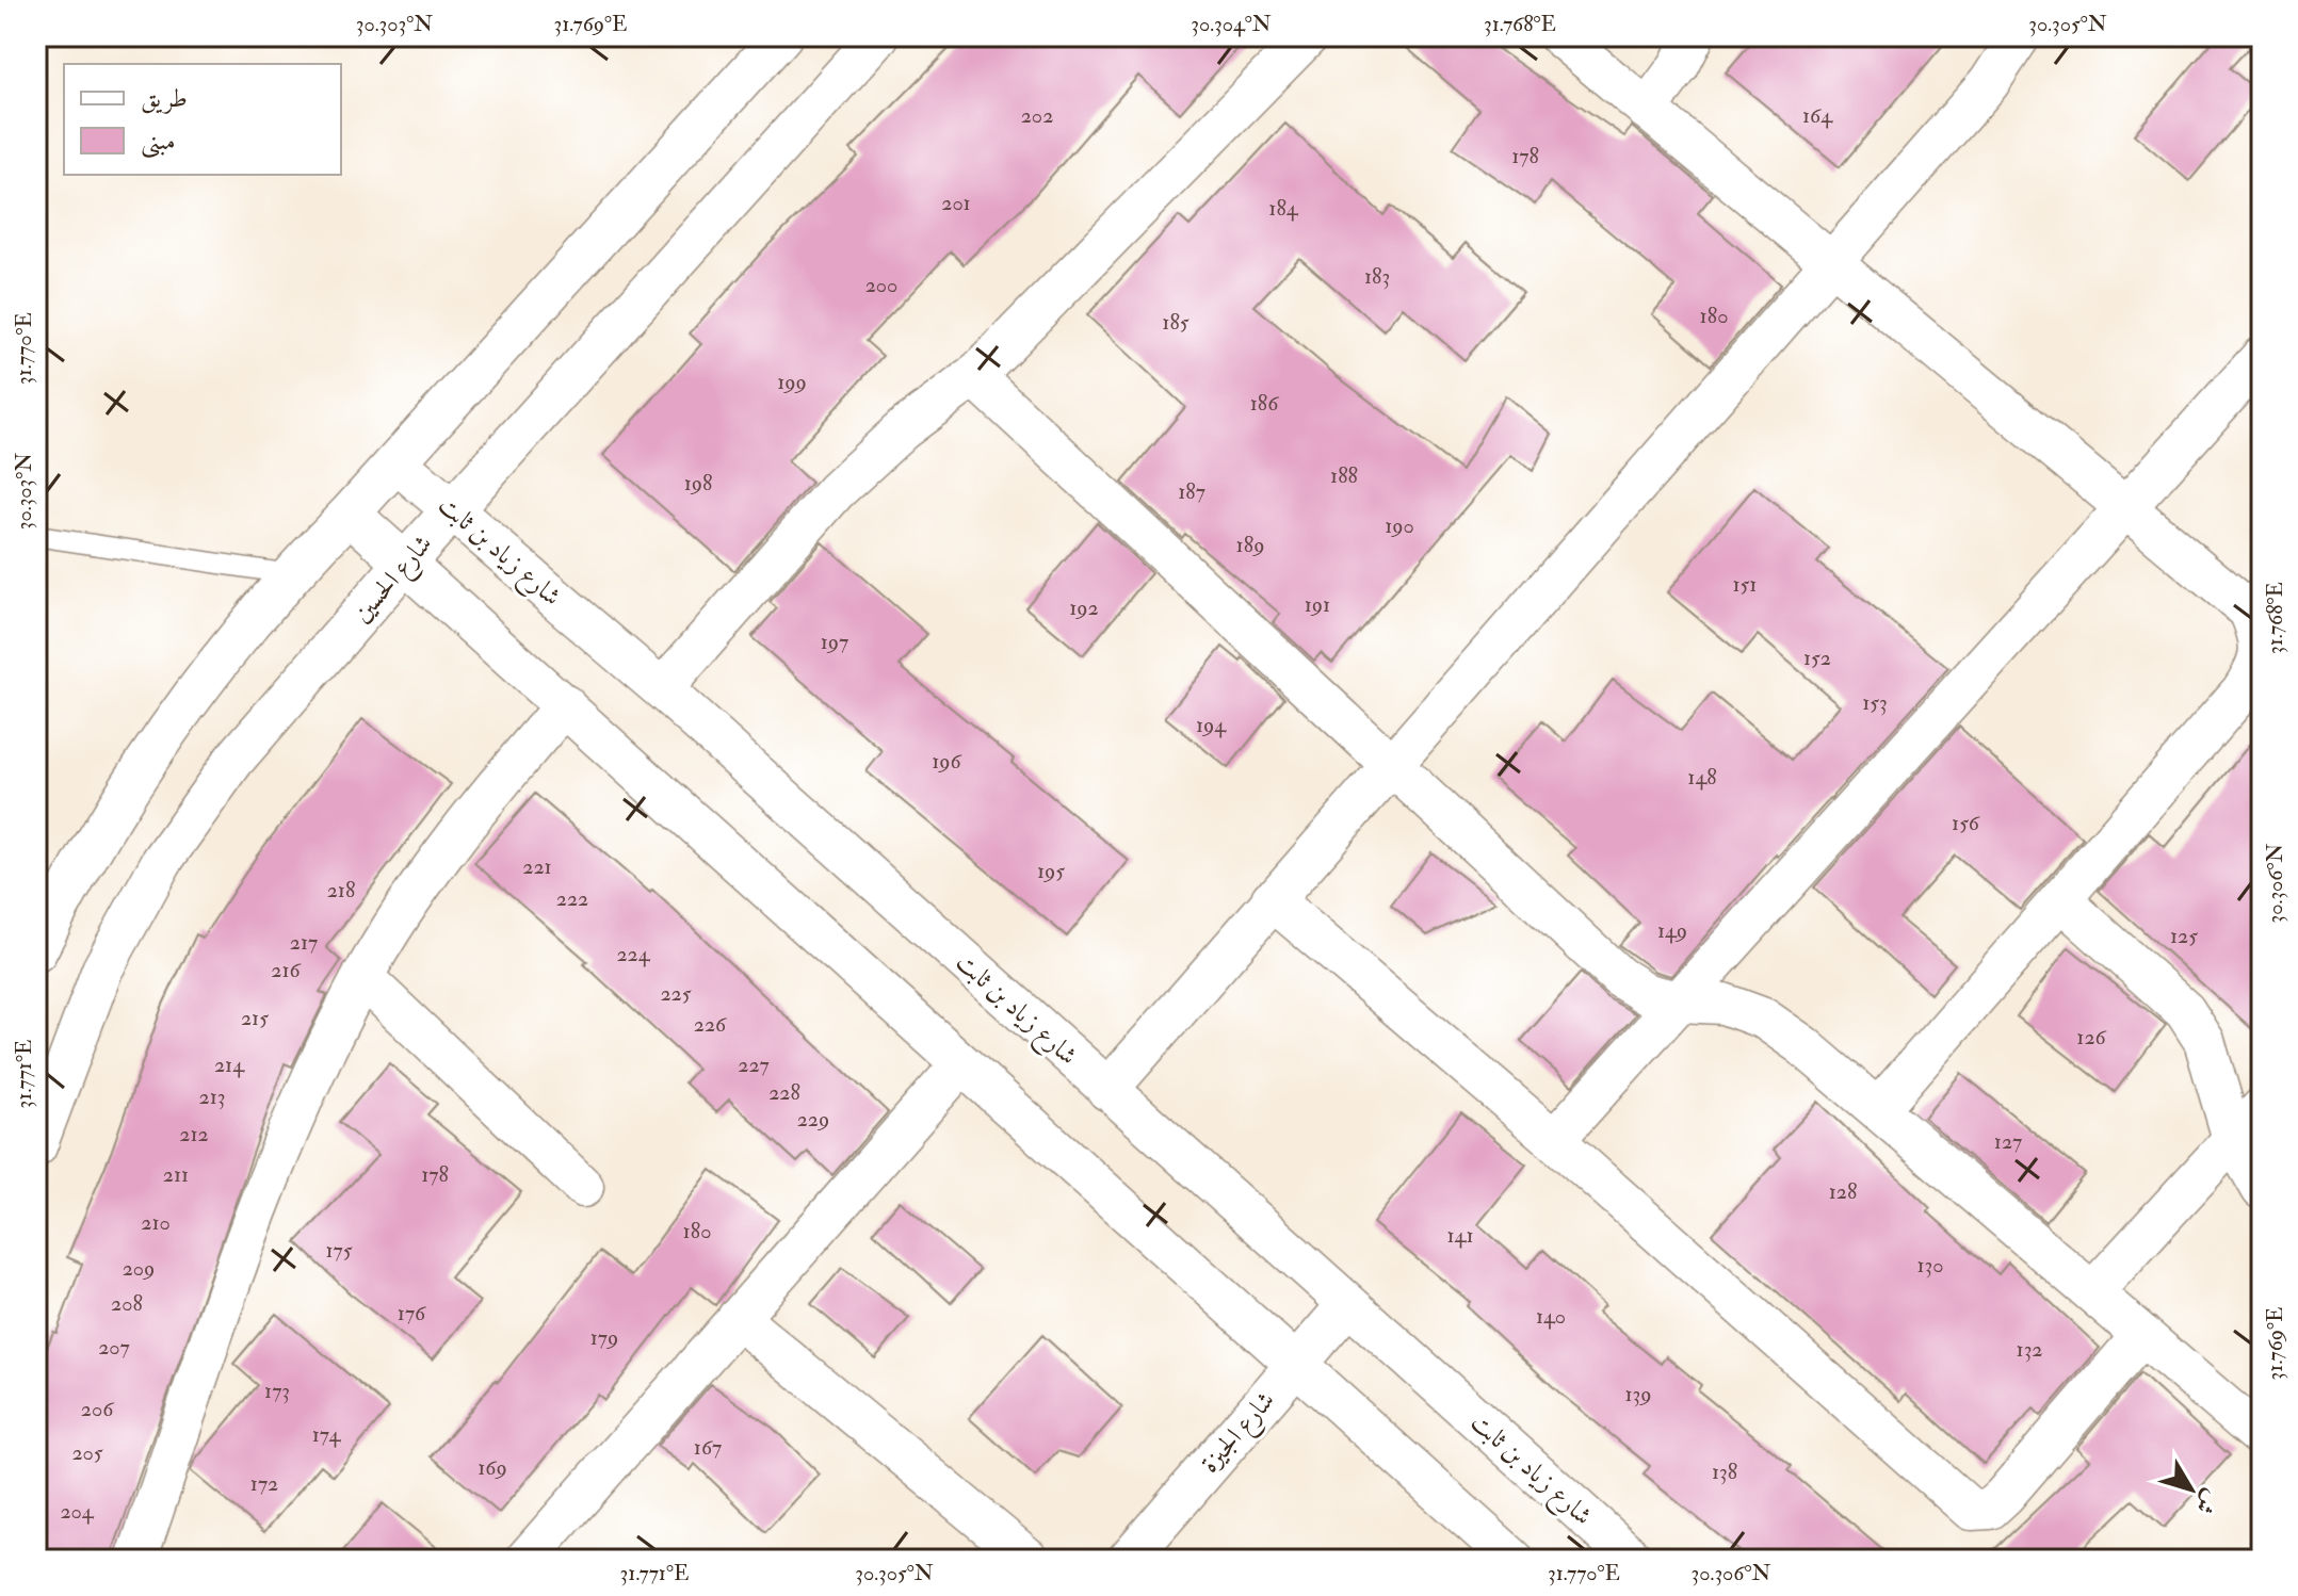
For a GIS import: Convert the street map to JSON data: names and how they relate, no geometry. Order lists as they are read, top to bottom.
{
  "streets": {
    "street": ["شارع زياد بن ثابت", "شارع الحسين", "شارع الجيزة"]
  },
  "crossings": [
    ["شارع زياد بن ثابت", "شارع الحسين"],
    ["شارع زياد بن ثابت", "شارع الجيزة"]
  ],
  "house_numbers": [
    "202",
    "164",
    "178",
    "201",
    "184",
    "183",
    "200",
    "180",
    "185",
    "199",
    "186",
    "188",
    "198",
    "187",
    "190",
    "189",
    "151",
    "191",
    "192",
    "197",
    "152",
    "153",
    "194",
    "196",
    "148",
    "156",
    "221",
    "195",
    "218",
    "222",
    "149",
    "125",
    "217",
    "224",
    "216",
    "225",
    "215",
    "226",
    "126",
    "214",
    "227",
    "228",
    "213",
    "229",
    "212",
    "127",
    "211",
    "178",
    "128",
    "210",
    "180",
    "141",
    "175",
    "130",
    "209",
    "208",
    "176",
    "140",
    "179",
    "207",
    "132",
    "173",
    "139",
    "206",
    "174",
    "167",
    "205",
    "169",
    "138",
    "172",
    "204"
  ],
  "legend": ["طريق", "مبنى"],
  "north": "bottom right",
  "coordinates": [
    "30.303°N",
    "31.769°E",
    "30.304°N",
    "31.768°E",
    "30.305°N",
    "31.770°E",
    "30.306°N",
    "31.771°E"
  ]
}
